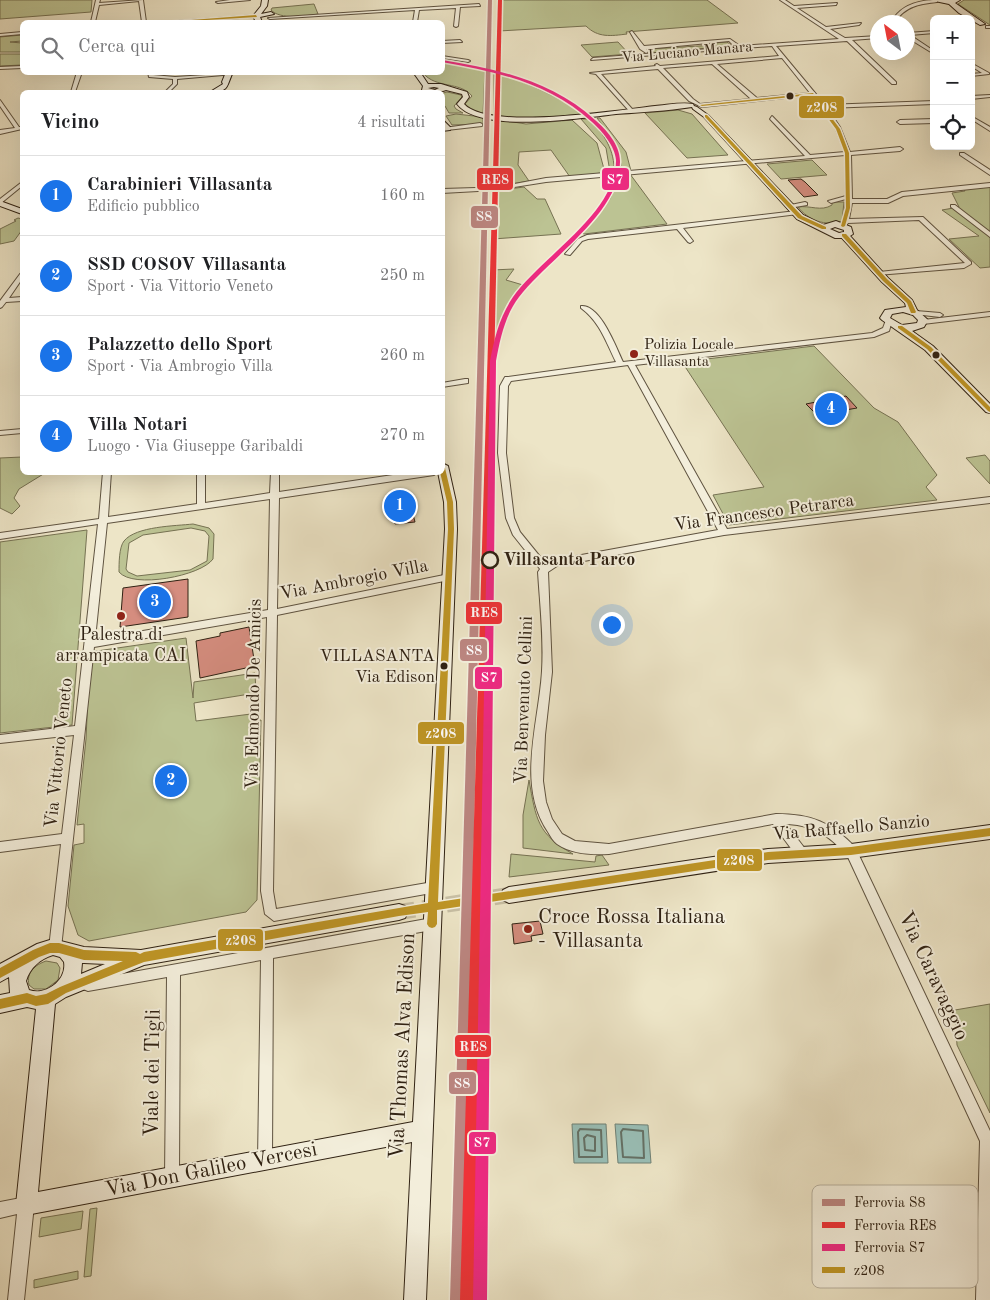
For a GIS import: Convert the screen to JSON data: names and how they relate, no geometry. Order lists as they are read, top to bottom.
{
  "streets": {
    "street": [
      "Via Luciano Manara",
      "Via Francesco Petrarca",
      "Via Ambrogio Villa",
      "Via Edmondo De Amicis",
      "Via Benvenuto Cellini",
      "Via Vittorio Veneto",
      "Via Raffaello Sanzio",
      "Via Caravaggio",
      "Via Thomas Alva Edison",
      "Viale dei Tigli",
      "Via Don Galileo Vercesi"
    ]
  },
  "crossings": [
    ["Via Francesco Petrarca", "Via Benvenuto Cellini"],
    ["Via Ambrogio Villa", "Via Edmondo De Amicis"],
    ["Via Ambrogio Villa", "Via Vittorio Veneto"],
    ["Via Ambrogio Villa", "Via Thomas Alva Edison"],
    ["Via Edmondo De Amicis", "Via Thomas Alva Edison"],
    ["Via Benvenuto Cellini", "Via Raffaello Sanzio"],
    ["Via Benvenuto Cellini", "Via Caravaggio"],
    ["Via Raffaello Sanzio", "Via Caravaggio"],
    ["Via Thomas Alva Edison", "Via Don Galileo Vercesi"],
    ["Viale dei Tigli", "Via Don Galileo Vercesi"]
  ],
  "places": [
    "Polizia Locale Villasanta",
    "Villasanta Parco",
    "Palestra di arrampicata CAI",
    "VILLASANTA Via Edison",
    "Croce Rossa Italiana - Villasanta"
  ],
  "lines": [
    "rail line S8",
    "rail line RE8",
    "transit line z208",
    "rail line S7"
  ],
  "legend": [
    "Ferrovia S8",
    "Ferrovia RE8",
    "Ferrovia S7",
    "z208"
  ],
  "north": "top left",
  "page": {
    "map_buttons": ["+", "−"],
    "search": "Cerca qui",
    "heading": ["Vicino", "4 risultati"],
    "list": [
      {
        "mark": "1",
        "name": "Carabinieri Villasanta",
        "note": "Edificio pubblico",
        "value": "160 m"
      },
      {
        "mark": "2",
        "name": "SSD COSOV Villasanta",
        "note": "Sport · Via Vittorio Veneto",
        "value": "250 m"
      },
      {
        "mark": "3",
        "name": "Palazzetto dello Sport",
        "note": "Sport · Via Ambrogio Villa",
        "value": "260 m"
      },
      {
        "mark": "4",
        "name": "Villa Notari",
        "note": "Luogo · Via Giuseppe Garibaldi",
        "value": "270 m"
      }
    ],
    "pins": [
      "4",
      "1",
      "3",
      "2"
    ]
  }
}
